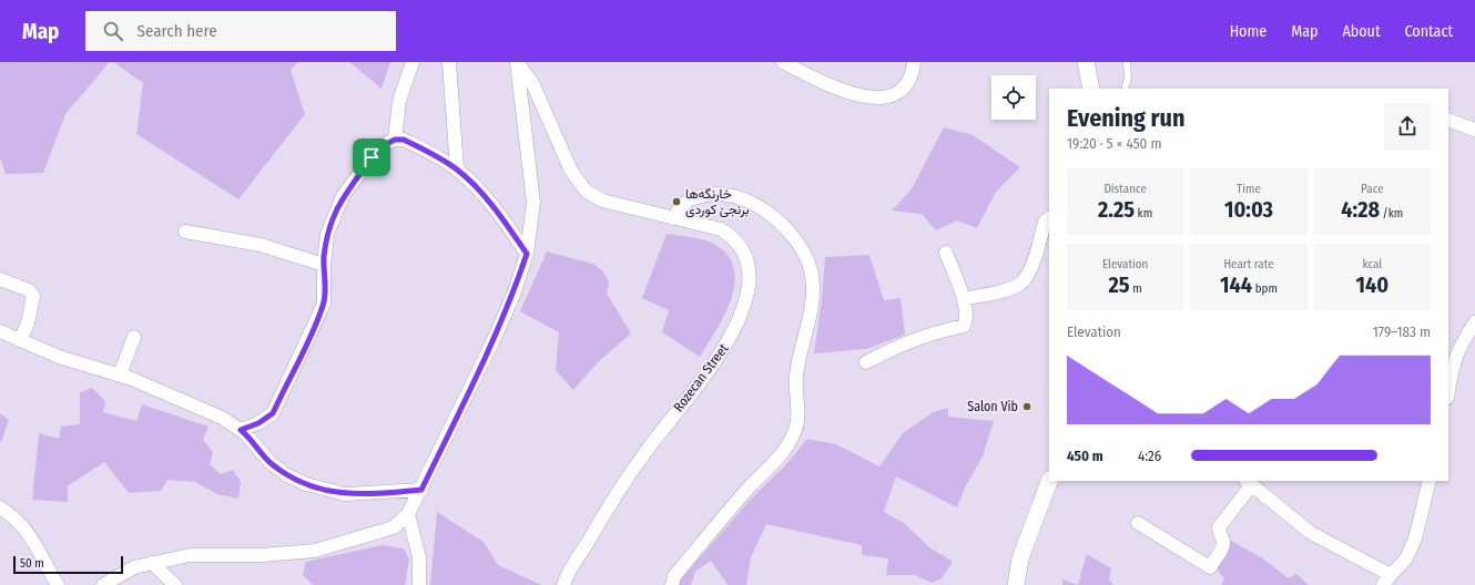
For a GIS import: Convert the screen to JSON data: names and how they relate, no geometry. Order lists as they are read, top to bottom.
{
  "streets": {
    "street": ["Rozecan Street"]
  },
  "places": ["خارنگەها برنجێ کوردی", "Salon Vib"],
  "scale_bar": "50 m",
  "page": {
    "header": "Map",
    "search": "Search here",
    "nav": [
      "Home",
      "Map",
      "About",
      "Contact"
    ],
    "heading": ["Evening run", "19:20 · 5 × 450 m"],
    "stats": [
      ["Distance", "2.25 km"],
      ["Time", "10:03"],
      ["Pace", "4:28 /km"],
      ["Elevation", "25 m"],
      ["Heart rate", "144 bpm"],
      ["kcal", "140"]
    ],
    "chart": ["Elevation", "179–183 m"],
    "list": [
      {
        "name": "450 m",
        "note": "4:26"
      }
    ],
    "scale": "50 m"
  }
}
